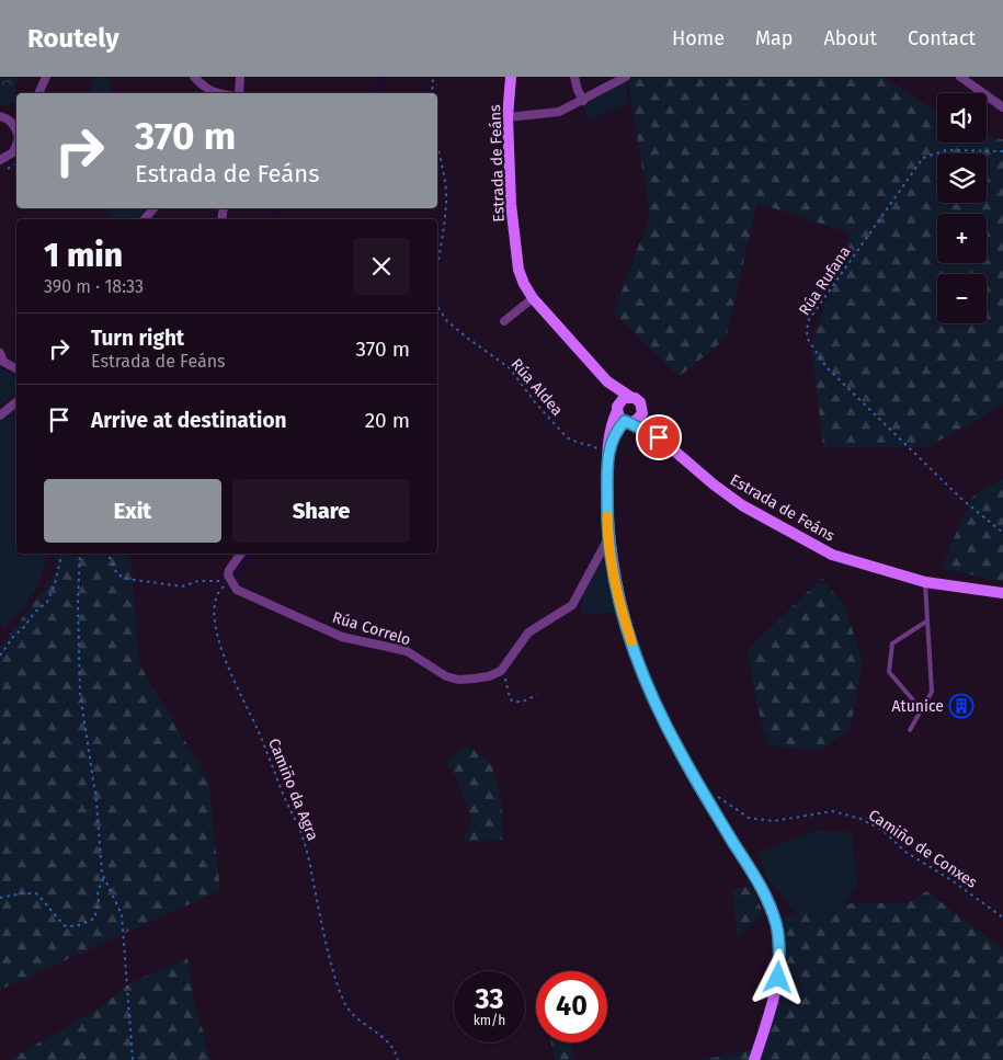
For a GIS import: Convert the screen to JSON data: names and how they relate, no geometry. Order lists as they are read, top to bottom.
{
  "streets": {
    "street": ["Estrada de Feáns", "Rúa Correlo"],
    "path": [
      "Rúa Rufana",
      "Rúa Aldea",
      "Camiño da Agra",
      "Camiño de Conxes"
    ]
  },
  "crossings": [
    ["Rúa Correlo", "Camiño da Agra"]
  ],
  "places": {
    "building": ["Atunice"]
  },
  "page": {
    "header": "Routely",
    "nav": [
      "Home",
      "Map",
      "About",
      "Contact"
    ],
    "map_buttons": ["+", "−"],
    "turn": ["370 m", "Estrada de Feáns"],
    "heading": ["1 min", "390 m · 18:33"],
    "list": [
      {
        "name": "Turn right",
        "note": "Estrada de Feáns",
        "value": "370 m"
      },
      {
        "name": "Arrive at destination",
        "value": "20 m"
      }
    ],
    "buttons": ["Exit", "Share"],
    "speed": "33 km/h",
    "limit": "40"
  }
}
